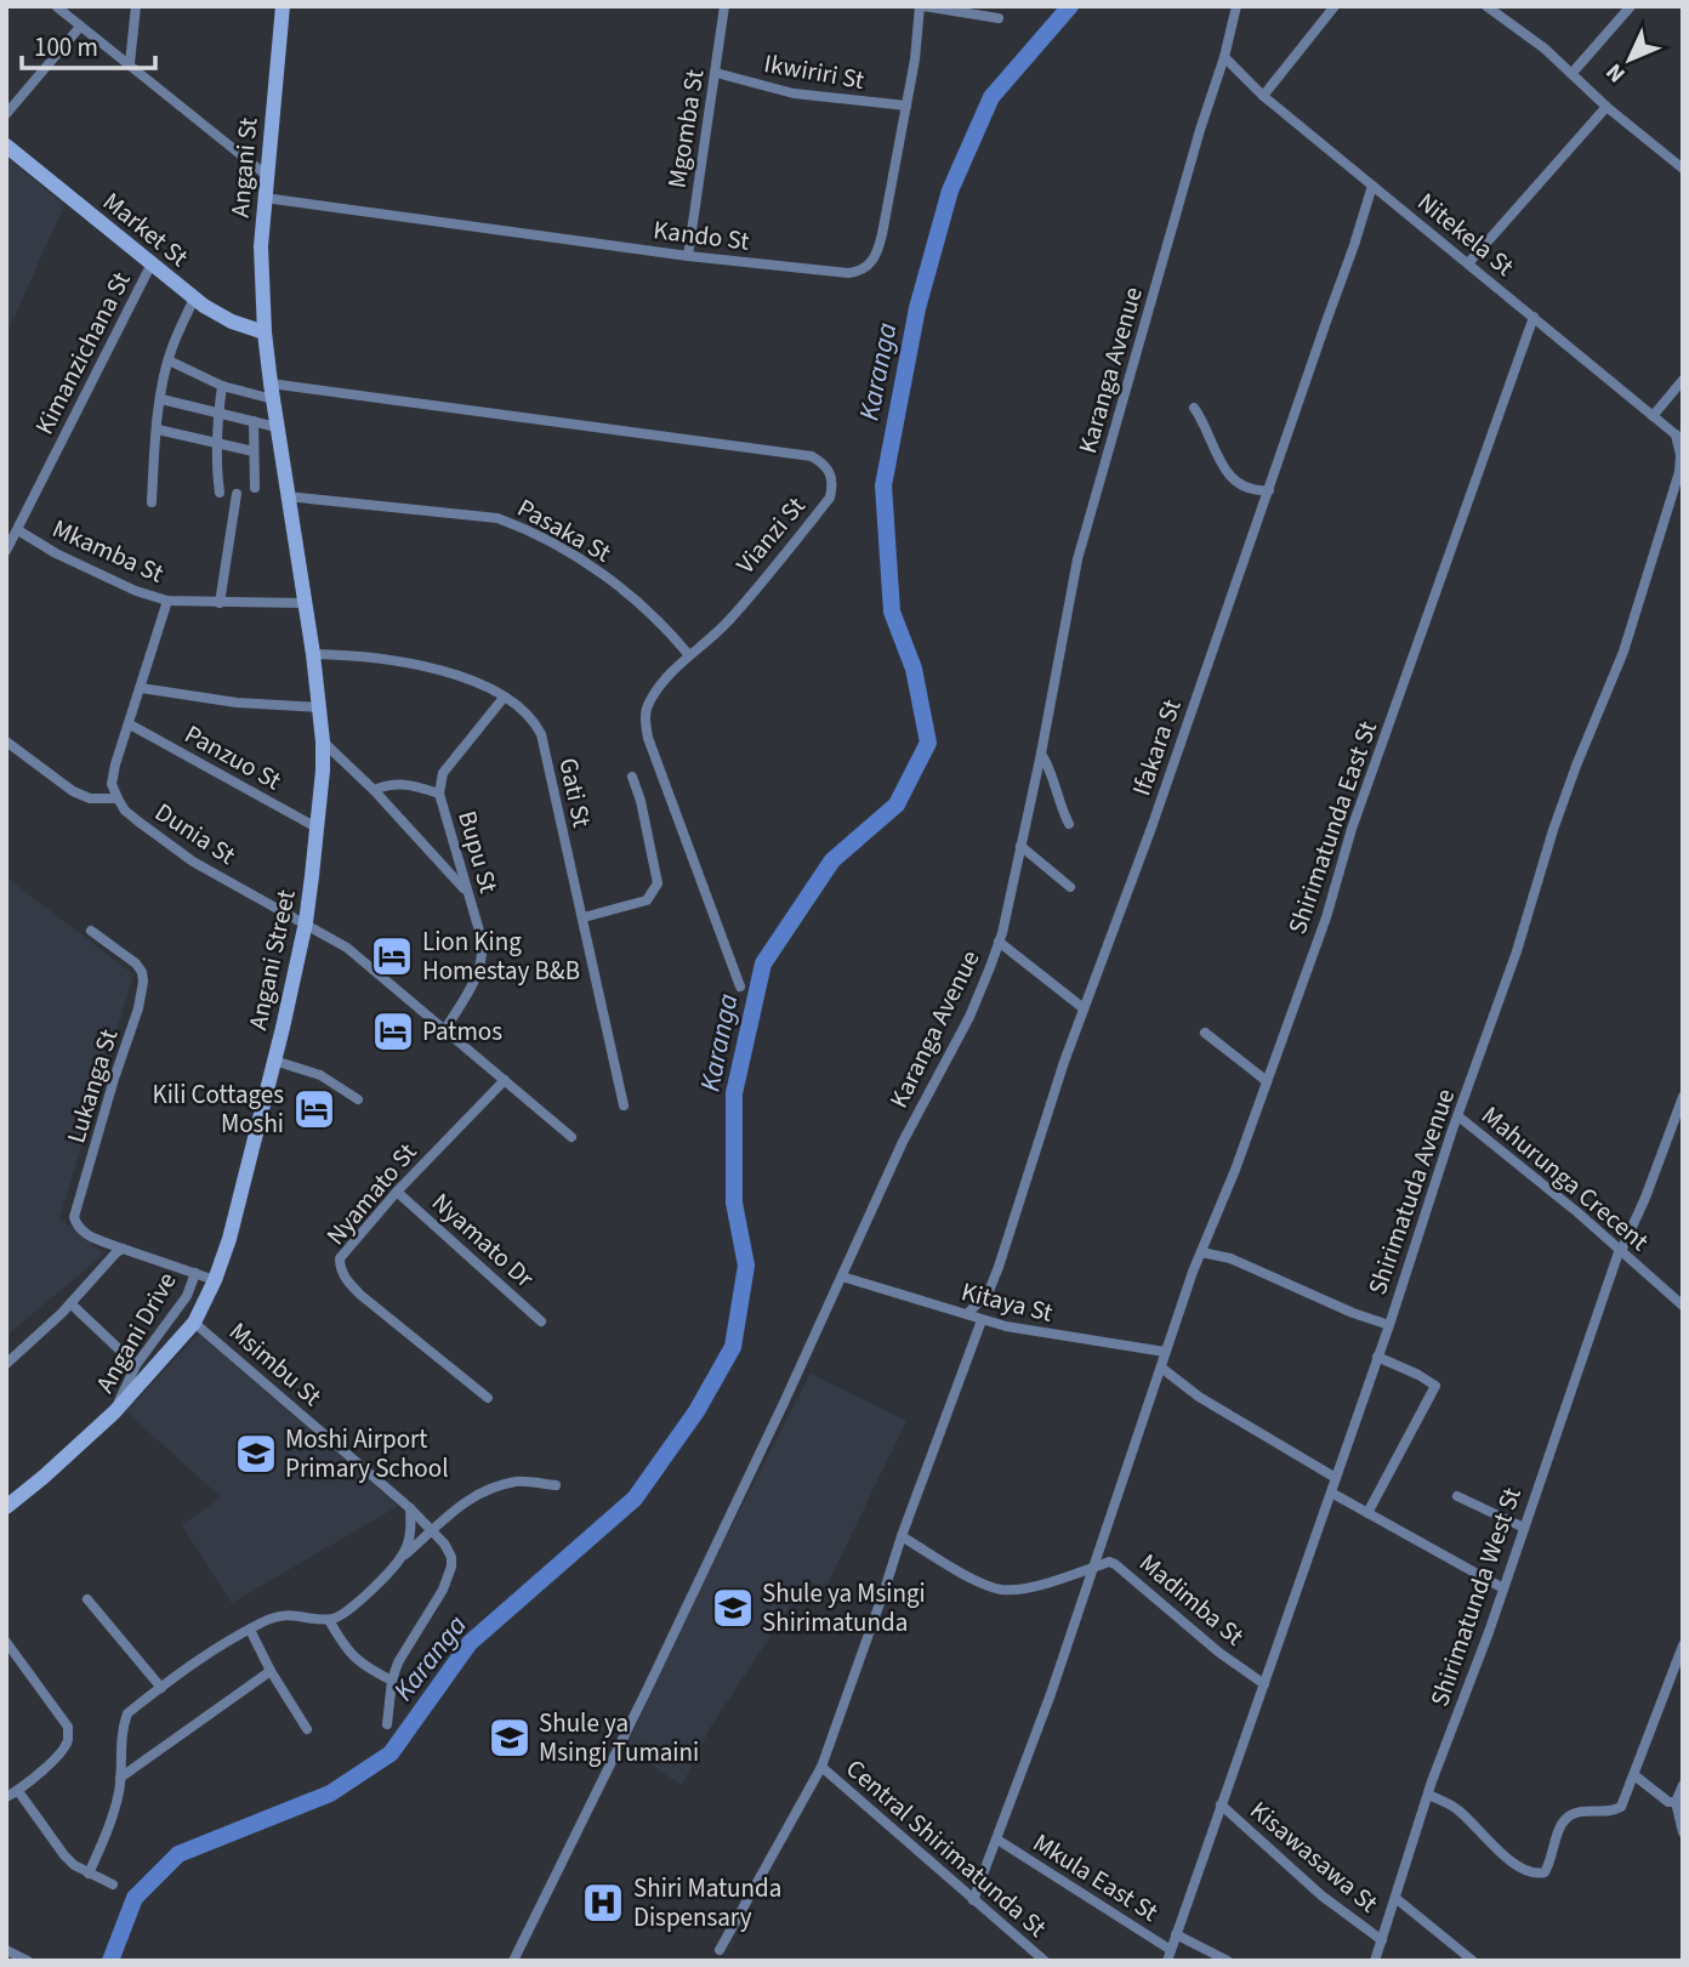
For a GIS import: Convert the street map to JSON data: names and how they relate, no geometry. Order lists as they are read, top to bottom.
{
  "streets": {
    "street": [
      "Ikwiriri St",
      "Mgomba St",
      "Angani St",
      "Market St",
      "Nitekela St",
      "Kando St",
      "Kimanzichana St",
      "Karanga Avenue",
      "Pasaka St",
      "Vianzi St",
      "Mkamba St",
      "Ifakara St",
      "Panzuo St",
      "Gati St",
      "Shirimatunda East St",
      "Dunia St",
      "Bupu St",
      "Angani Street",
      "Lukanga St",
      "Mahurunga Crecent",
      "Shirimatuda Avenue",
      "Nyamato St",
      "Nyamato Dr",
      "Kitaya St",
      "Angani Drive",
      "Msimbu St",
      "Shirimatunda West St",
      "Madimba St",
      "Central Shirimatunda St",
      "Kisawasawa St",
      "Mkula East St"
    ]
  },
  "crossings": [
    ["Ikwiriri St", "Mgomba St"],
    ["Ikwiriri St", "Kando St"],
    ["Mgomba St", "Kando St"],
    ["Angani St", "Market St"],
    ["Angani St", "Kando St"],
    ["Angani St", "Angani Street"],
    ["Market St", "Kimanzichana St"],
    ["Market St", "Angani Street"],
    ["Nitekela St", "Karanga Avenue"],
    ["Nitekela St", "Ifakara St"],
    ["Nitekela St", "Shirimatunda East St"],
    ["Nitekela St", "Shirimatuda Avenue"],
    ["Kimanzichana St", "Mkamba St"],
    ["Karanga Avenue", "Kitaya St"],
    ["Pasaka St", "Vianzi St"],
    ["Pasaka St", "Angani Street"],
    ["Vianzi St", "Angani Street"],
    ["Mkamba St", "Angani Street"],
    ["Ifakara St", "Kitaya St"],
    ["Panzuo St", "Angani Street"],
    ["Gati St", "Bupu St"],
    ["Gati St", "Angani Street"],
    ["Shirimatunda East St", "Kitaya St"],
    ["Shirimatunda East St", "Madimba St"],
    ["Shirimatunda East St", "Central Shirimatunda St"],
    ["Shirimatunda East St", "Mkula East St"],
    ["Dunia St", "Angani Street"],
    ["Angani Street", "Angani Drive"],
    ["Angani Street", "Msimbu St"],
    ["Mahurunga Crecent", "Shirimatuda Avenue"],
    ["Mahurunga Crecent", "Shirimatunda West St"],
    ["Shirimatuda Avenue", "Madimba St"],
    ["Shirimatuda Avenue", "Kisawasawa St"],
    ["Shirimatuda Avenue", "Mkula East St"],
    ["Nyamato St", "Nyamato Dr"],
    ["Shirimatunda West St", "Kisawasawa St"]
  ],
  "water": ["Karanga"],
  "places": {
    "hotel": ["Lion King Homestay B&B", "Patmos", "Kili Cottages Moshi"],
    "school or university": ["Moshi Airport Primary School", "Shule ya Msingi Shirimatunda", "Shule ya Msingi Tumaini"],
    "hospital": ["Shiri Matunda Dispensary"]
  },
  "scale_bar": "100 m",
  "north": "bottom left"
}
